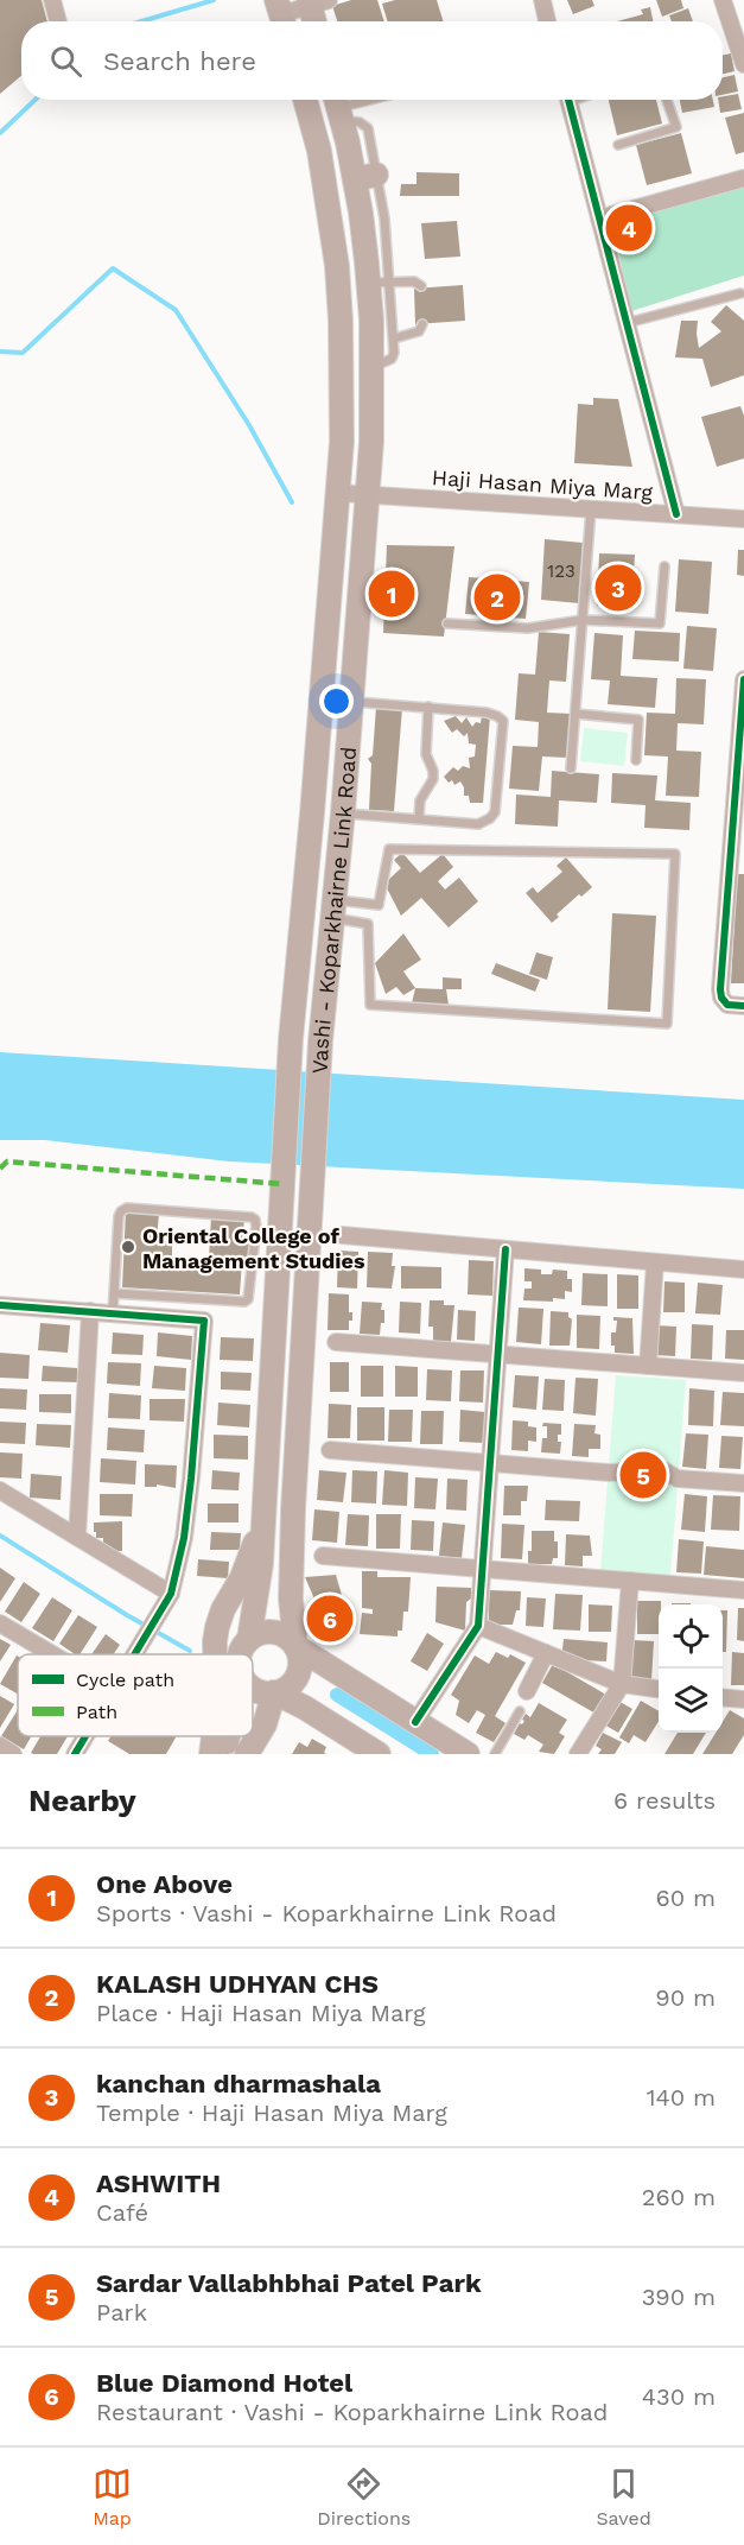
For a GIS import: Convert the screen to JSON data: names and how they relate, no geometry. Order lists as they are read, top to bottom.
{
  "streets": {
    "main road": ["Vashi - Koparkhairne Link Road"],
    "street": ["Haji Hasan Miya Marg"]
  },
  "crossings": [
    ["Haji Hasan Miya Marg", "Vashi - Koparkhairne Link Road"]
  ],
  "places": ["Oriental College of Management Studies"],
  "house_numbers": ["123"],
  "legend": ["Cycle path", "Path"],
  "page": {
    "search": "Search here",
    "pins": [
      "4",
      "3",
      "1",
      "2",
      "5",
      "6"
    ],
    "heading": ["Nearby", "6 results"],
    "list": [
      {
        "mark": "1",
        "name": "One Above",
        "note": "Sports · Vashi - Koparkhairne Link Road",
        "value": "60 m"
      },
      {
        "mark": "2",
        "name": "KALASH UDHYAN CHS",
        "note": "Place · Haji Hasan Miya Marg",
        "value": "90 m"
      },
      {
        "mark": "3",
        "name": "kanchan dharmashala",
        "note": "Temple · Haji Hasan Miya Marg",
        "value": "140 m"
      },
      {
        "mark": "4",
        "name": "ASHWITH",
        "note": "Café",
        "value": "260 m"
      },
      {
        "mark": "5",
        "name": "Sardar Vallabhbhai Patel Park",
        "note": "Park",
        "value": "390 m"
      },
      {
        "mark": "6",
        "name": "Blue Diamond Hotel",
        "note": "Restaurant · Vashi - Koparkhairne Link Road",
        "value": "430 m"
      }
    ],
    "nav": ["Map", "Directions", "Saved"]
  }
}
